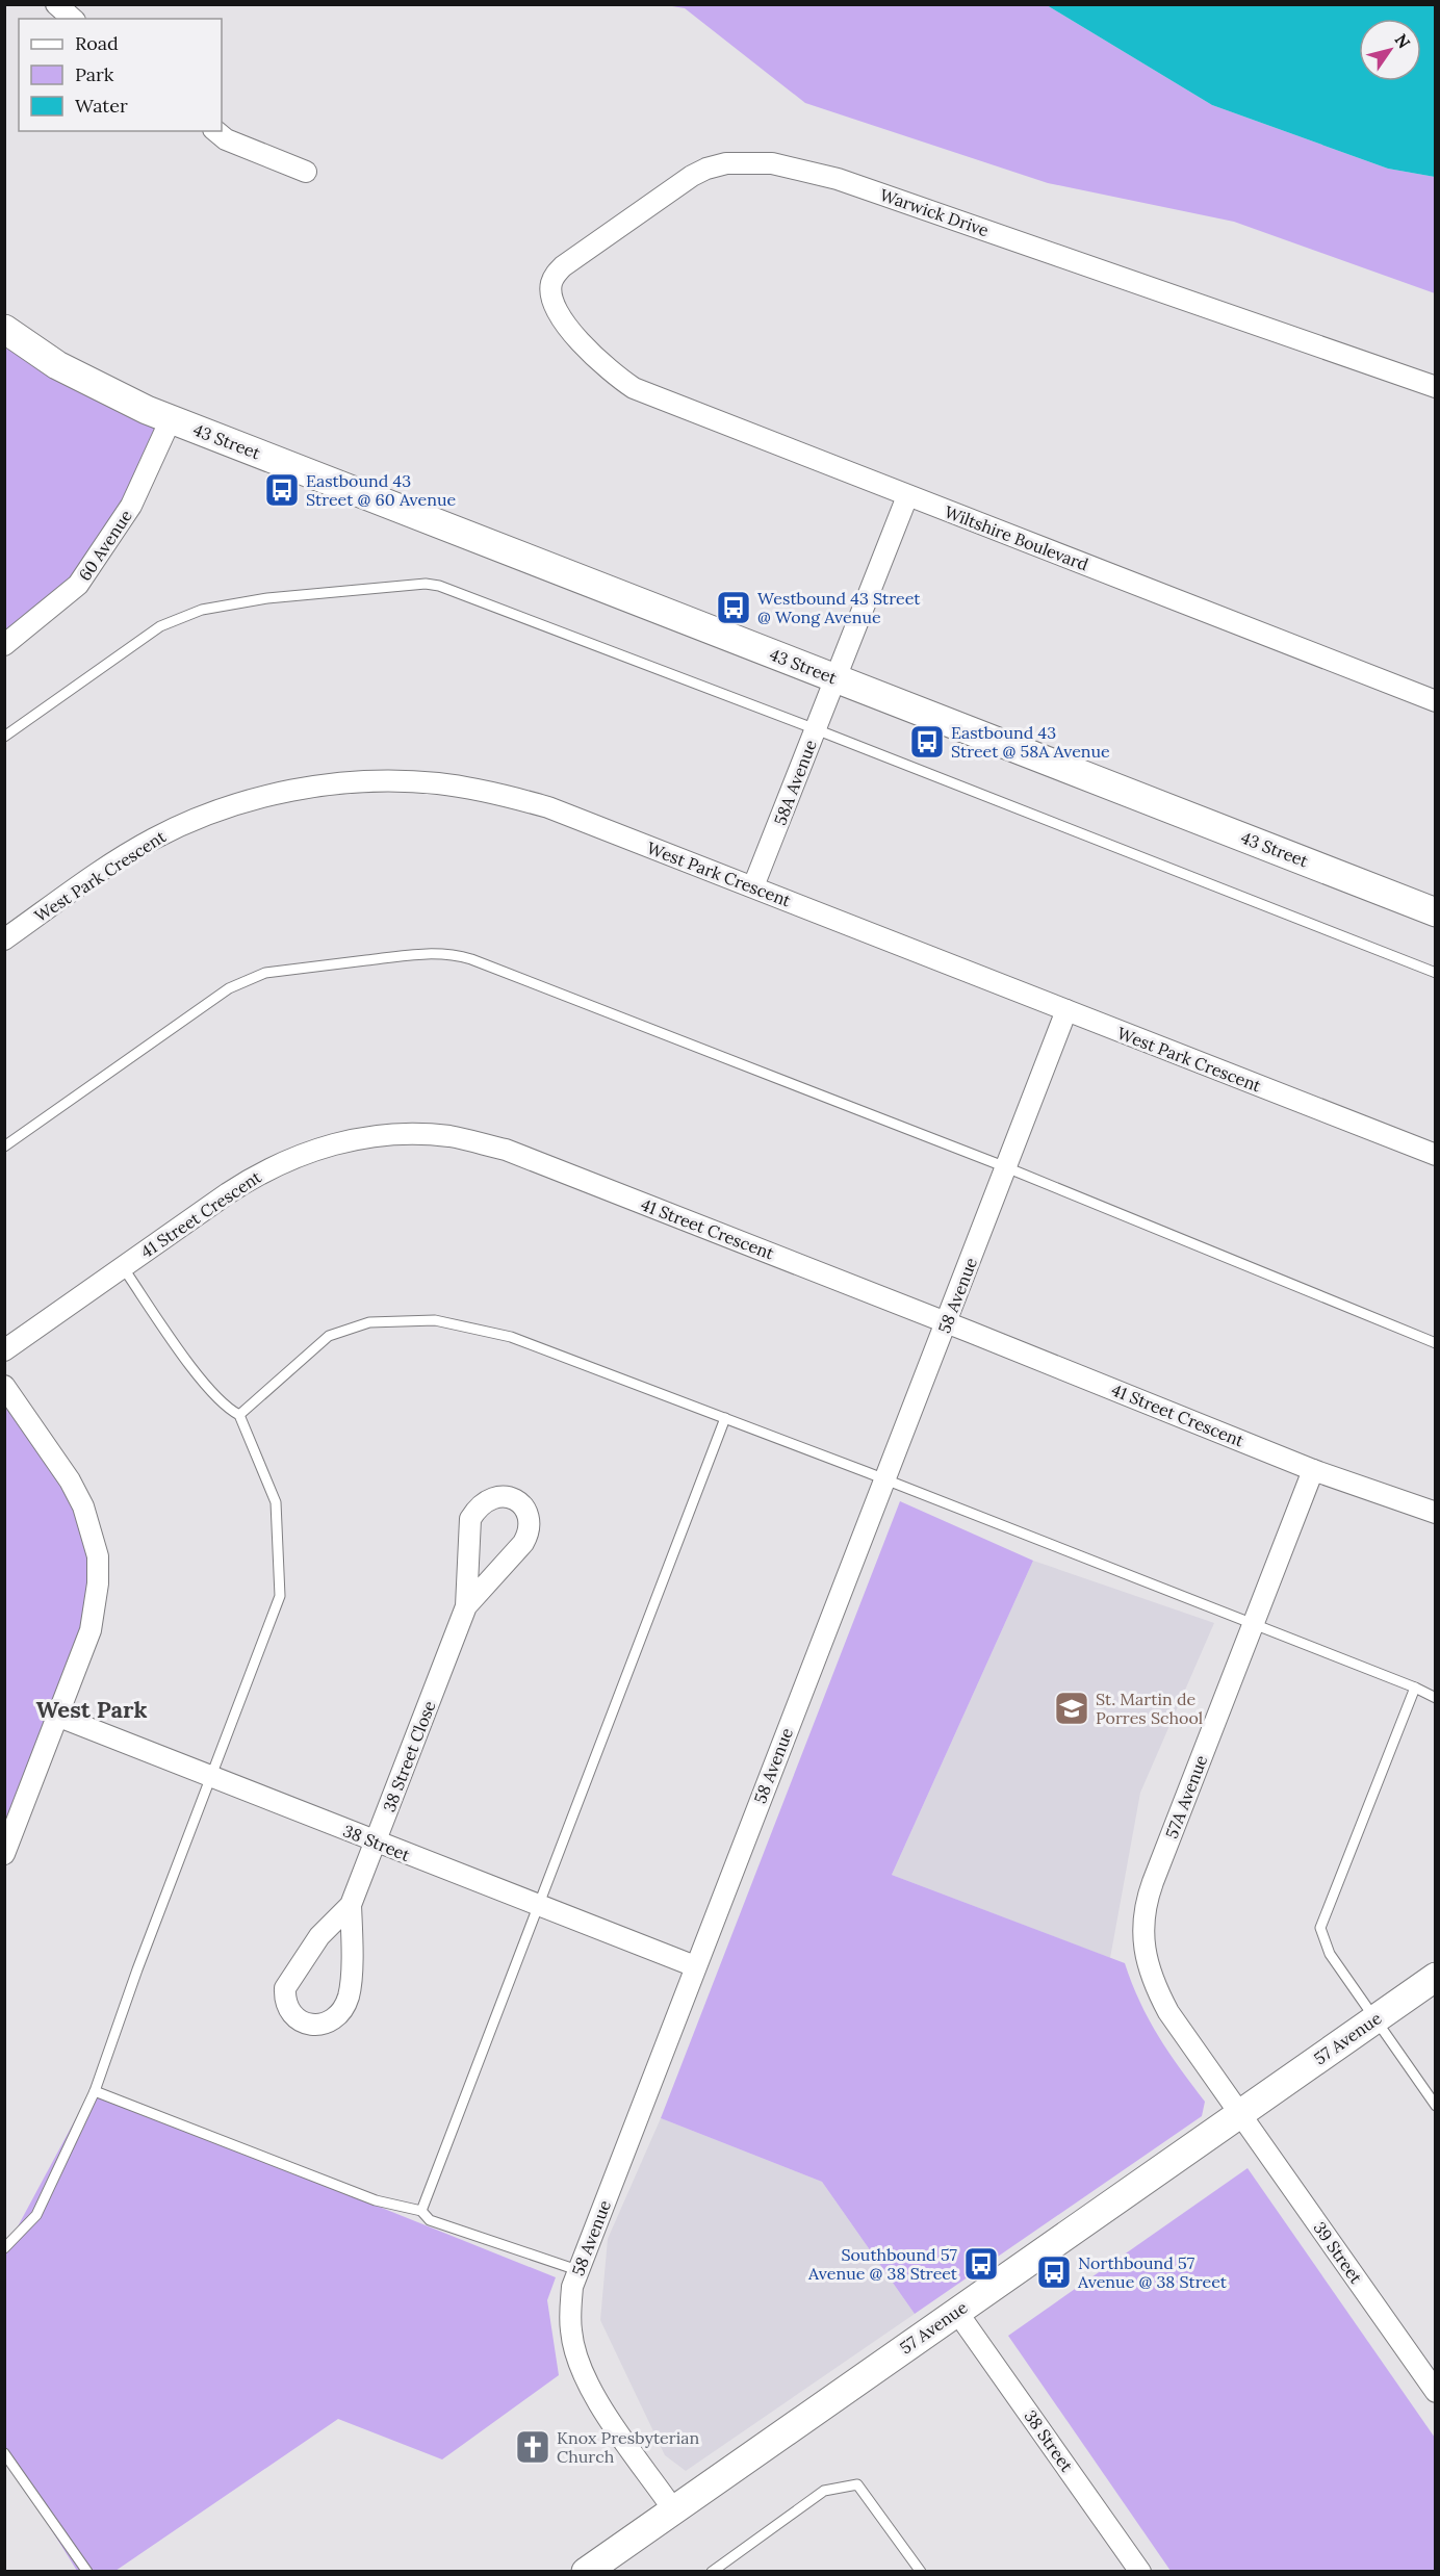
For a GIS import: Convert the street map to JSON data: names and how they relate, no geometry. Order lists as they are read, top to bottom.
{
  "streets": {
    "street": [
      "Warwick Drive",
      "43 Street",
      "Wiltshire Boulevard",
      "60 Avenue",
      "58A Avenue",
      "West Park Crescent",
      "41 Street Crescent",
      "58 Avenue",
      "38 Street Close",
      "57A Avenue",
      "38 Street",
      "57 Avenue",
      "39 Street"
    ]
  },
  "crossings": [
    ["Warwick Drive", "Wiltshire Boulevard"],
    ["43 Street", "60 Avenue"],
    ["43 Street", "58A Avenue"],
    ["Wiltshire Boulevard", "58A Avenue"],
    ["58A Avenue", "West Park Crescent"],
    ["West Park Crescent", "58 Avenue"],
    ["41 Street Crescent", "58 Avenue"],
    ["41 Street Crescent", "57A Avenue"],
    ["58 Avenue", "38 Street"],
    ["58 Avenue", "57 Avenue"],
    ["38 Street Close", "38 Street"],
    ["57A Avenue", "57 Avenue"],
    ["57A Avenue", "39 Street"],
    ["38 Street", "57 Avenue"],
    ["57 Avenue", "39 Street"]
  ],
  "districts": ["West Park"],
  "places": {
    "bus stop": [
      "Eastbound 43 Street @ 60 Avenue",
      "Westbound 43 Street @ Wong Avenue",
      "Eastbound 43 Street @ 58A Avenue",
      "Southbound 57 Avenue @ 38 Street",
      "Northbound 57 Avenue @ 38 Street"
    ],
    "school or university": ["St. Martin de Porres School"],
    "church": ["Knox Presbyterian Church"]
  },
  "legend": ["Road", "Park", "Water"],
  "north": "top right"
}
